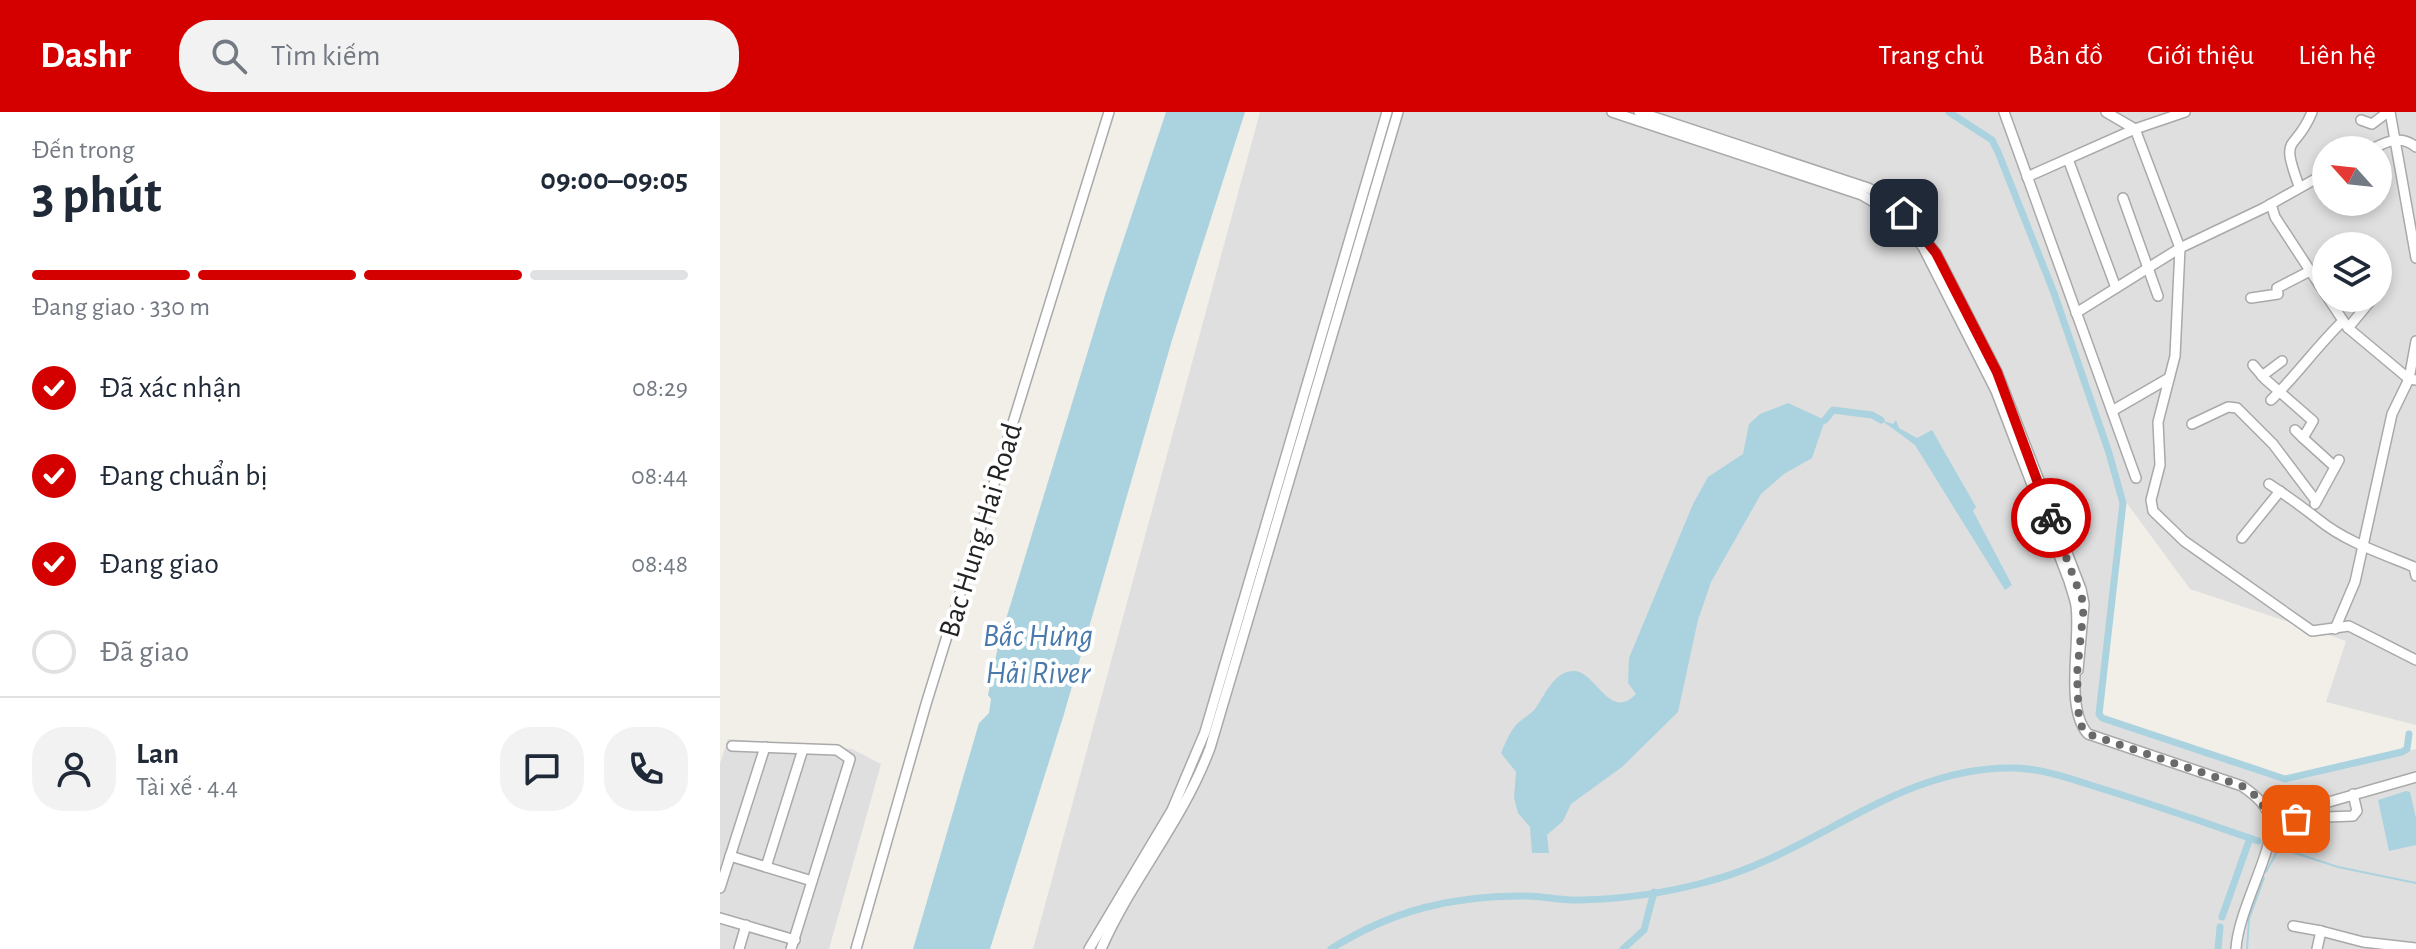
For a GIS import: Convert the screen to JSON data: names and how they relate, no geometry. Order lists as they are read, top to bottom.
{
  "streets": {
    "street": ["Bac Hung Hai Road"]
  },
  "water": ["Bắc Hưng Hải River"],
  "north": "top left",
  "page": {
    "header": "Dashr",
    "search": "Tìm kiếm",
    "nav": [
      "Trang chủ",
      "Bản đồ",
      "Giới thiệu",
      "Liên hệ"
    ],
    "heading": ["3 phút", "Đến trong", "09:00–09:05"],
    "panel": ["Lan", "Tài xế · 4.4"],
    "bar": "Đang giao · 330 m",
    "list": [
      ["Đã xác nhận", "08:29"],
      ["Đang chuẩn bị", "08:44"],
      ["Đang giao", "08:48"],
      "Đã giao"
    ]
  }
}
